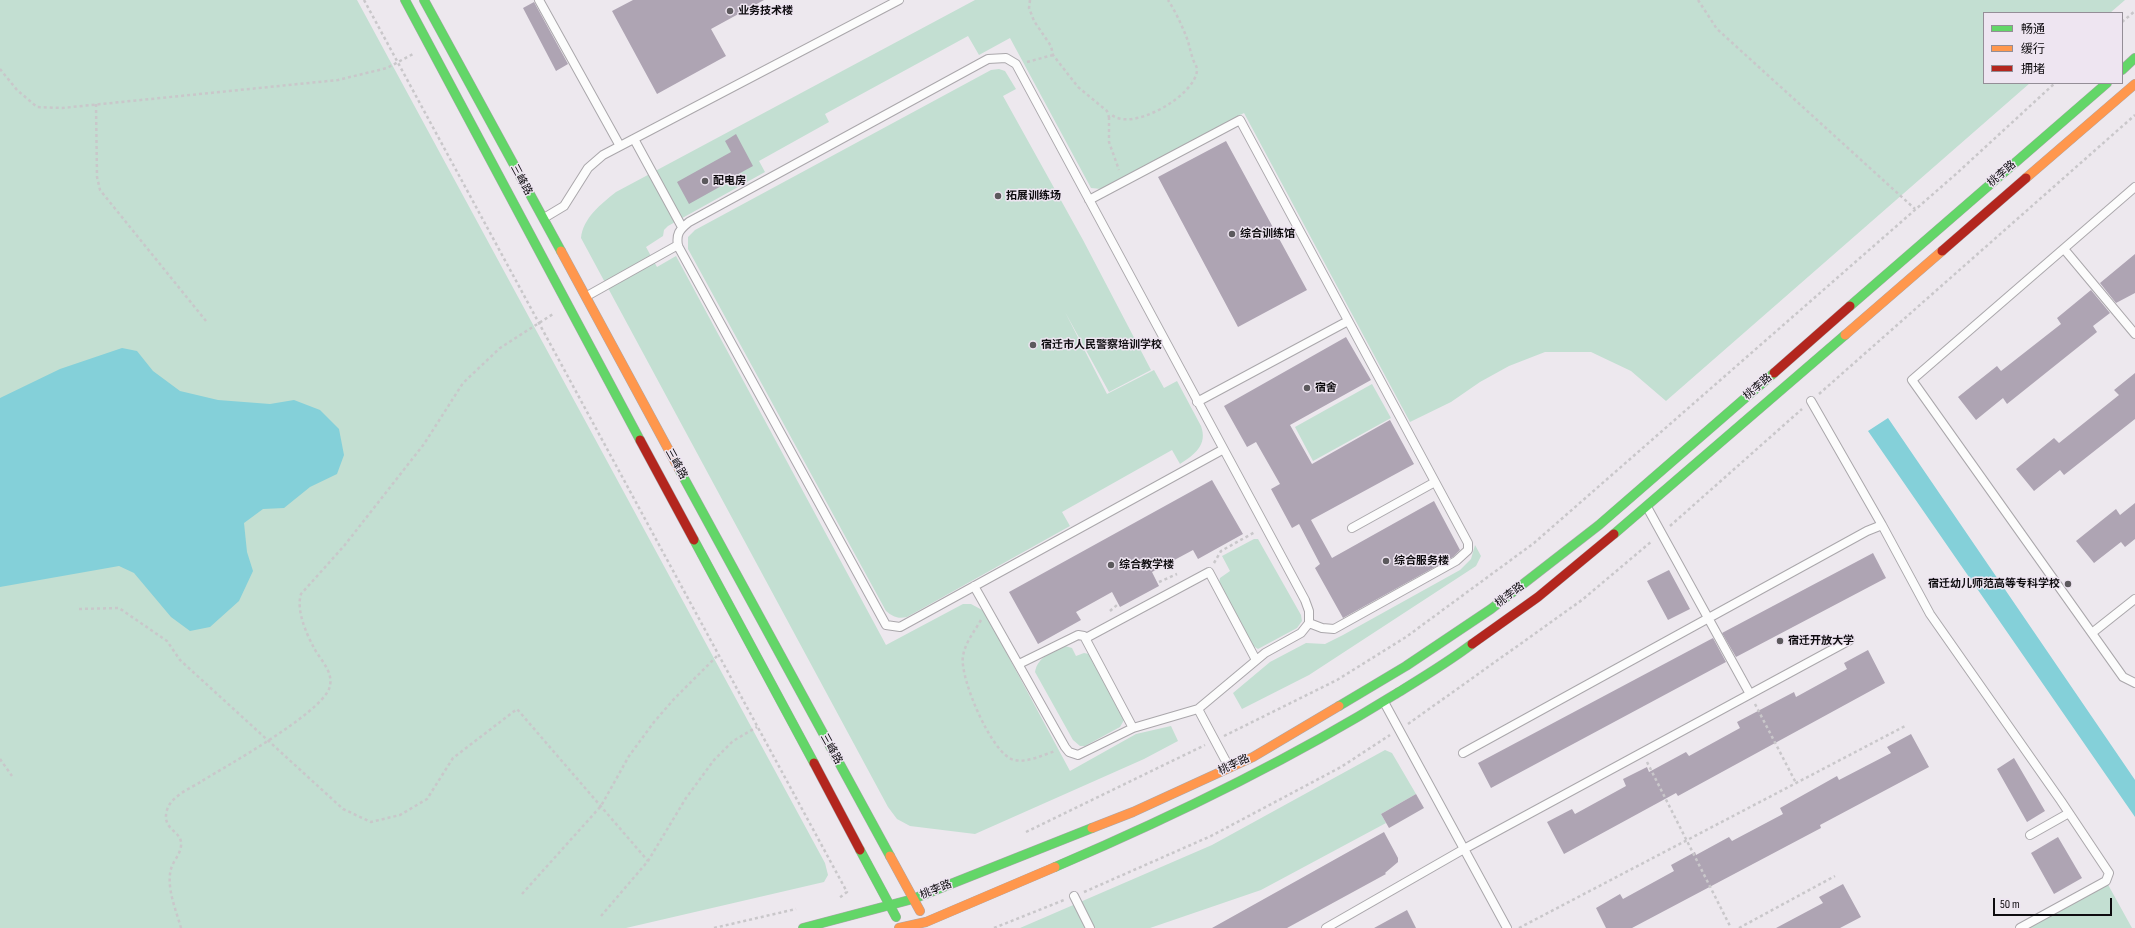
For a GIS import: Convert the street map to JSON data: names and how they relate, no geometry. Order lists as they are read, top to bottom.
{
  "streets": {
    "main road": ["桃李路", "三峰路"]
  },
  "crossings": [
    ["桃李路", "三峰路"]
  ],
  "places": [
    "业务技术楼",
    "配电房",
    "拓展训练场",
    "综合训练馆",
    "宿迁市人民警察培训学校",
    "宿舍",
    "综合服务楼",
    "综合教学楼",
    "宿迁幼儿师范高等专科学校",
    "宿迁开放大学"
  ],
  "legend": ["畅通", "缓行", "拥堵"],
  "scale_bar": "50 m"
}
